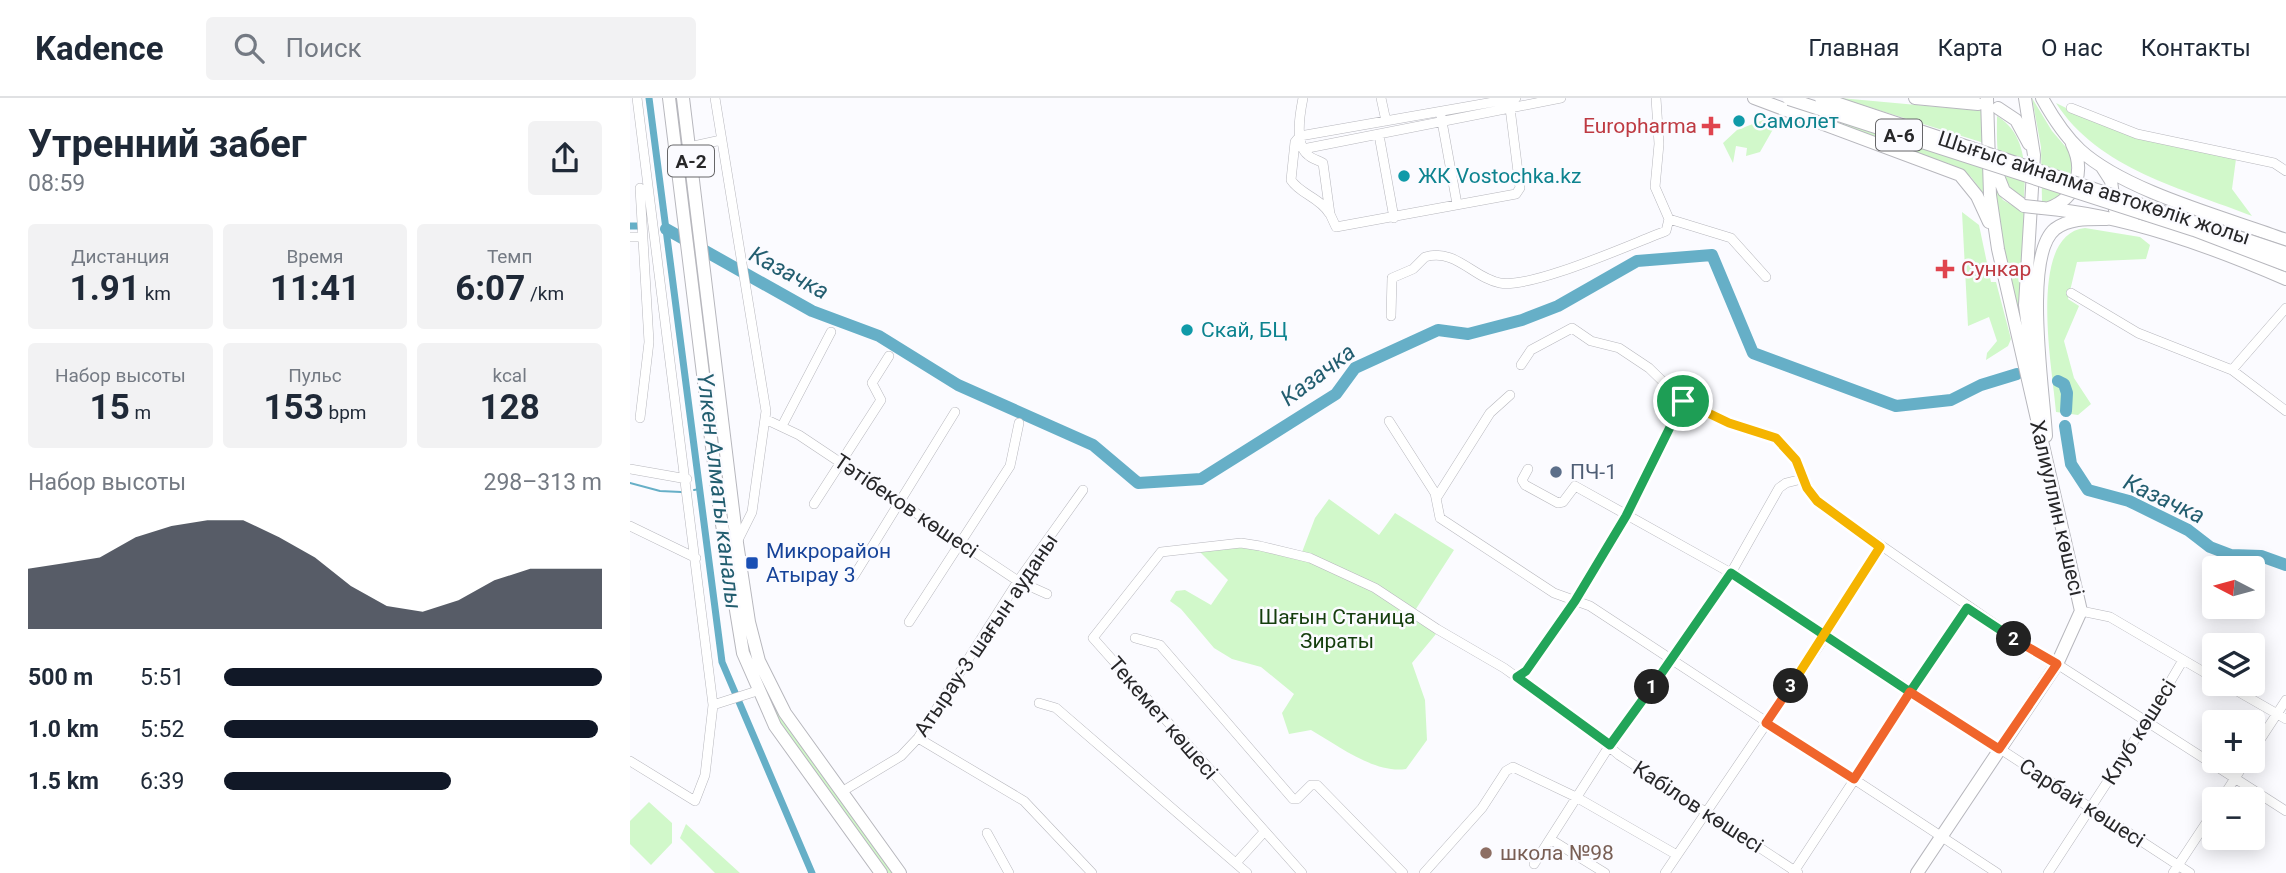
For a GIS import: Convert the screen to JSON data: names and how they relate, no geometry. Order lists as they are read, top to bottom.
{
  "streets": {
    "main road": [
      "A-6",
      "A-2",
      "Шығыс айналма автокөлік жолы",
      "Халиуллин көшесі"
    ],
    "street": [
      "Тәтібеков көшесі",
      "Атырау-3 шағын ауданы",
      "Текемет көшесі",
      "Клуб көшесі",
      "Сарбай көшесі",
      "Кабілов көшесі"
    ]
  },
  "crossings": [
    ["A-2", "Атырау-3 шағын ауданы"],
    ["Тәтібеков көшесі", "Атырау-3 шағын ауданы"],
    ["Халиуллин көшесі", "Сарбай көшесі"],
    ["Текемет көшесі", "Кабілов көшесі"],
    ["Клуб көшесі", "Сарбай көшесі"]
  ],
  "water": ["Казачка", "Үлкен Алматы каналы"],
  "parks": ["Шағын Станица Зираты"],
  "places": {
    "other": [
      "Самолет",
      "ЖК Vostochka.kz",
      "Скай, БЦ",
      "ПЧ-1",
      "школа №98"
    ],
    "health": ["Europharma", "Сункар"],
    "transit": ["Микрорайон Атырау 3"]
  },
  "north": "left",
  "page": {
    "header": "Kadence",
    "search": "Поиск",
    "nav": [
      "Главная",
      "Карта",
      "О нас",
      "Контакты"
    ],
    "heading": ["Утренний забег", "08:59"],
    "stats": [
      ["Дистанция", "1.91 km"],
      ["Время", "11:41"],
      ["Темп", "6:07 /km"],
      ["Набор высоты", "15 m"],
      ["Пульс", "153 bpm"],
      ["kcal", "128"]
    ],
    "chart": ["Набор высоты", "298–313 m"],
    "map_buttons": ["+", "−"],
    "pins": ["2", "3", "1"],
    "list": [
      {
        "name": "500 m",
        "note": "5:51"
      },
      {
        "name": "1.0 km",
        "note": "5:52"
      },
      {
        "name": "1.5 km",
        "note": "6:39"
      }
    ]
  }
}
